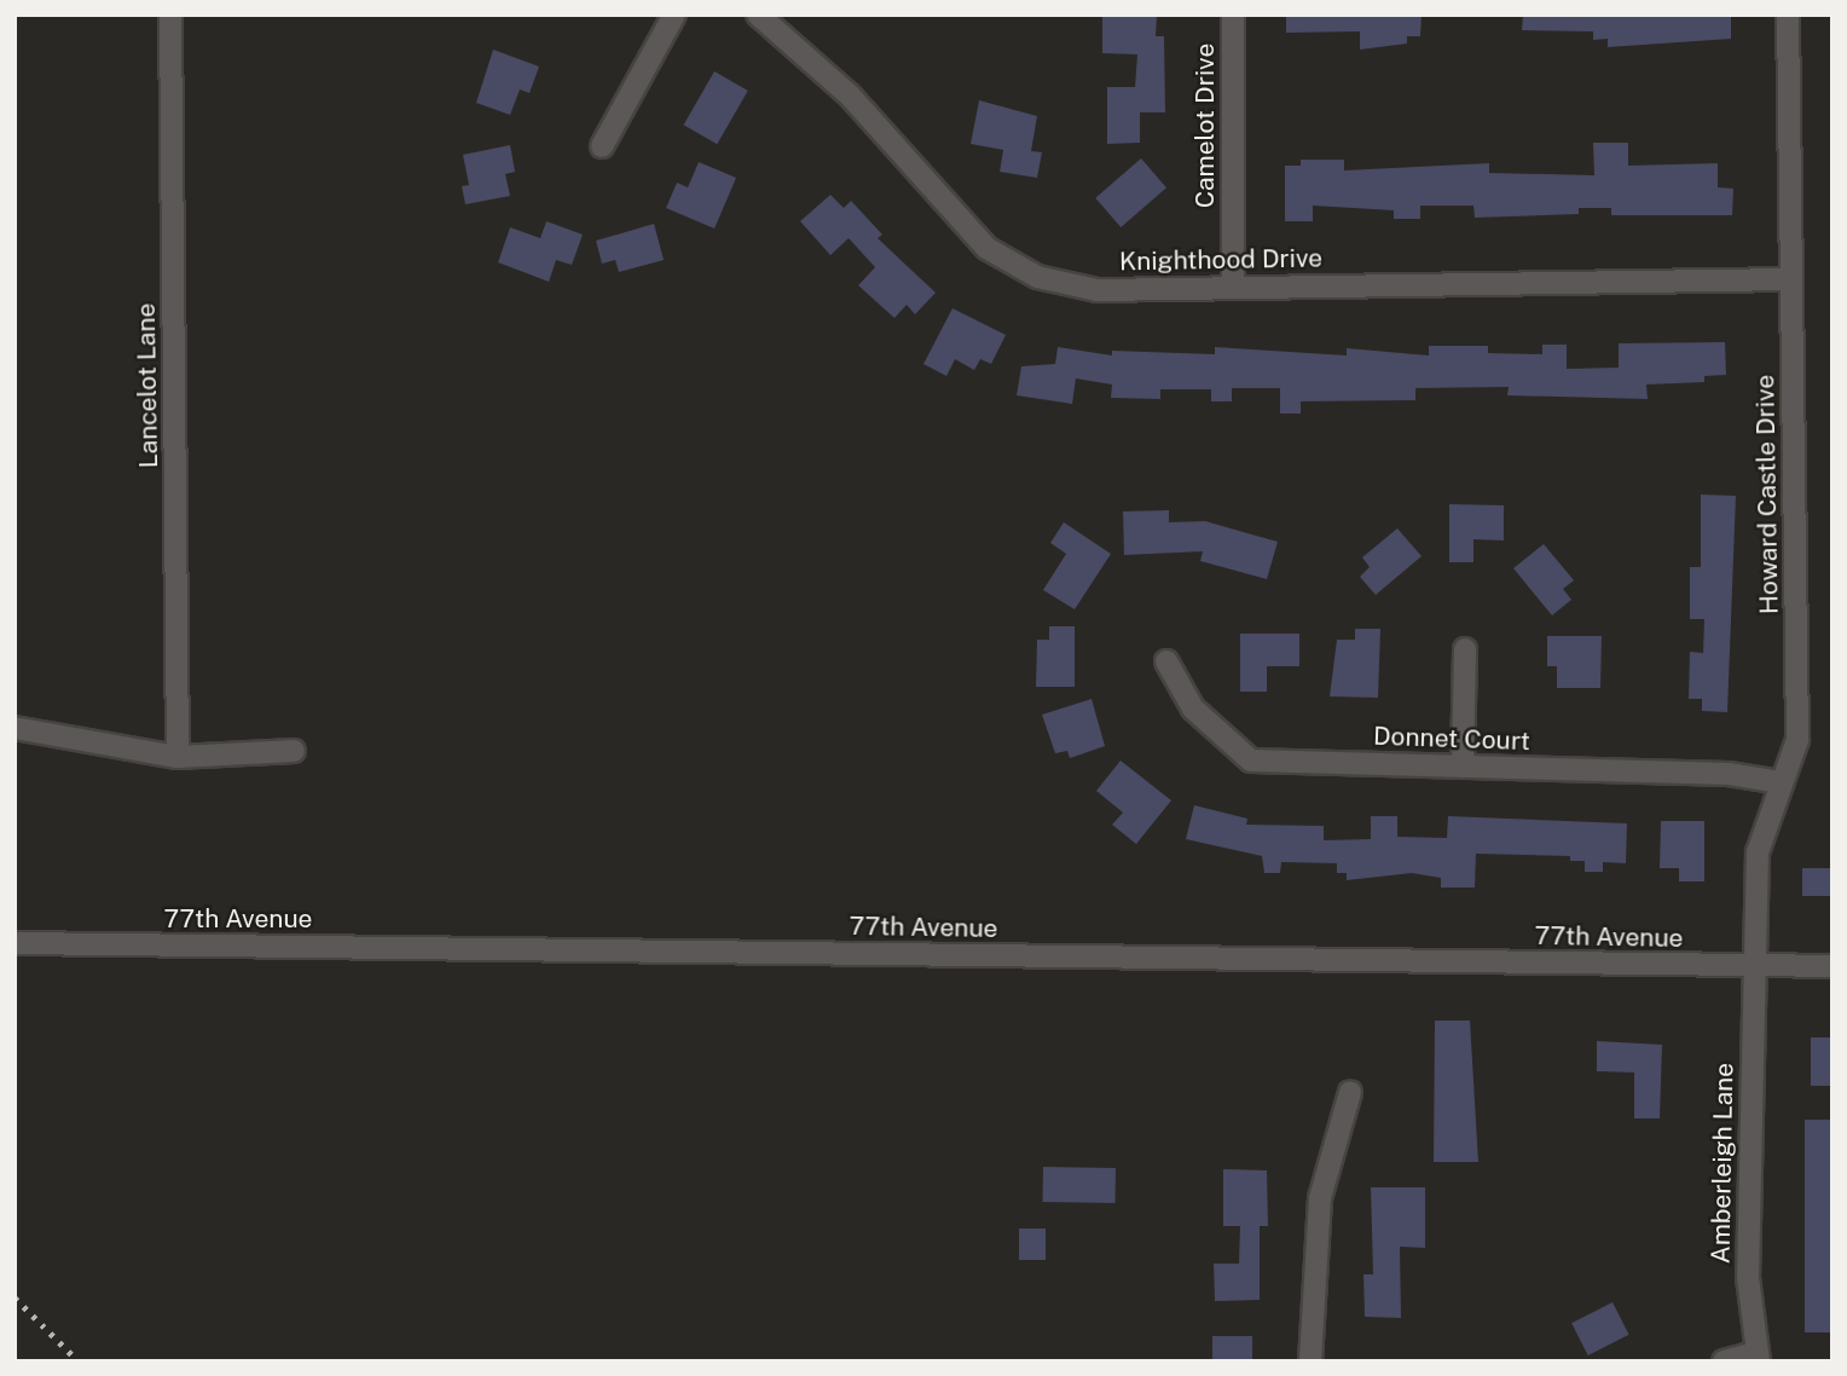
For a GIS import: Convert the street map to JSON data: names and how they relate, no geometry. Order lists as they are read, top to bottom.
{
  "streets": {
    "street": [
      "Camelot Drive",
      "Knighthood Drive",
      "Lancelot Lane",
      "Howard Castle Drive",
      "Donnet Court",
      "77th Avenue",
      "Amberleigh Lane"
    ]
  },
  "crossings": [
    ["Camelot Drive", "Knighthood Drive"],
    ["Knighthood Drive", "Howard Castle Drive"],
    ["Howard Castle Drive", "Donnet Court"],
    ["Howard Castle Drive", "77th Avenue"],
    ["Howard Castle Drive", "Amberleigh Lane"],
    ["77th Avenue", "Amberleigh Lane"]
  ]
}
